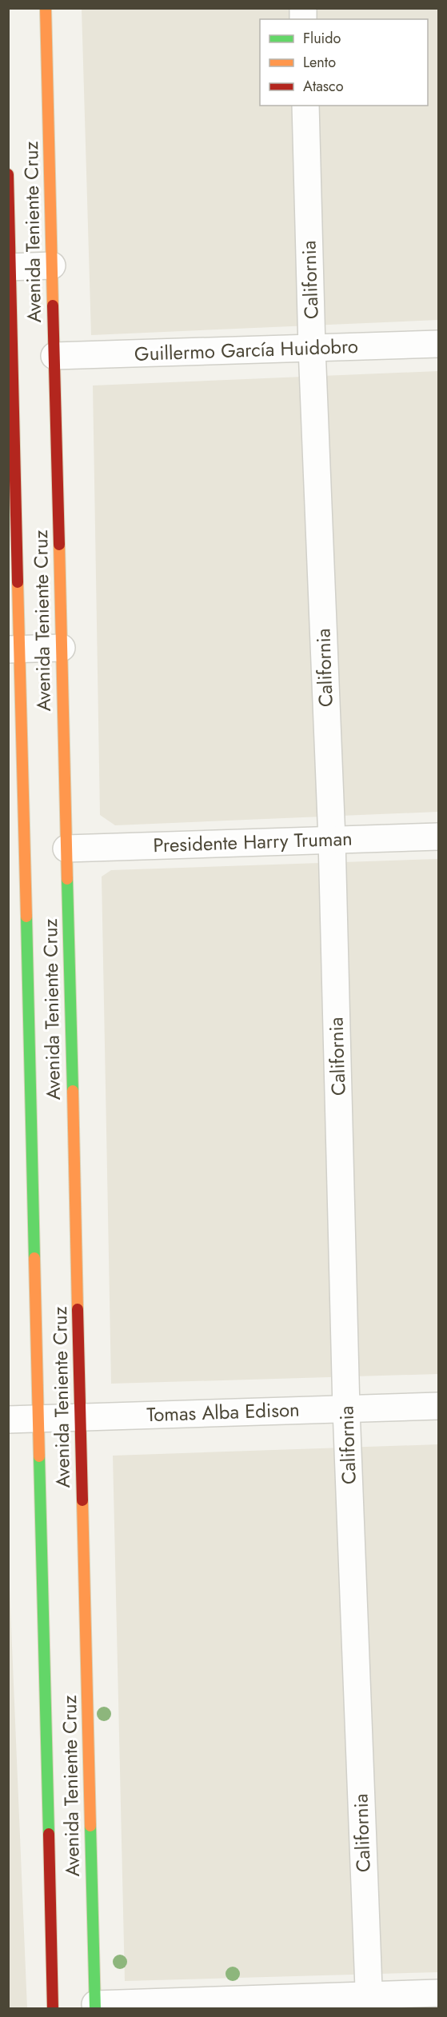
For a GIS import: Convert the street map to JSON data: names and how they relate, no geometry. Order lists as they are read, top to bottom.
{
  "streets": {
    "main road": ["Avenida Teniente Cruz"],
    "street": [
      "California",
      "Guillermo García Huidobro",
      "Presidente Harry Truman",
      "Tomas Alba Edison"
    ]
  },
  "crossings": [
    ["Avenida Teniente Cruz", "Guillermo García Huidobro"],
    ["Avenida Teniente Cruz", "Presidente Harry Truman"],
    ["Avenida Teniente Cruz", "Tomas Alba Edison"],
    ["California", "Guillermo García Huidobro"],
    ["California", "Presidente Harry Truman"],
    ["California", "Tomas Alba Edison"]
  ],
  "legend": ["Fluido", "Lento", "Atasco"]
}
